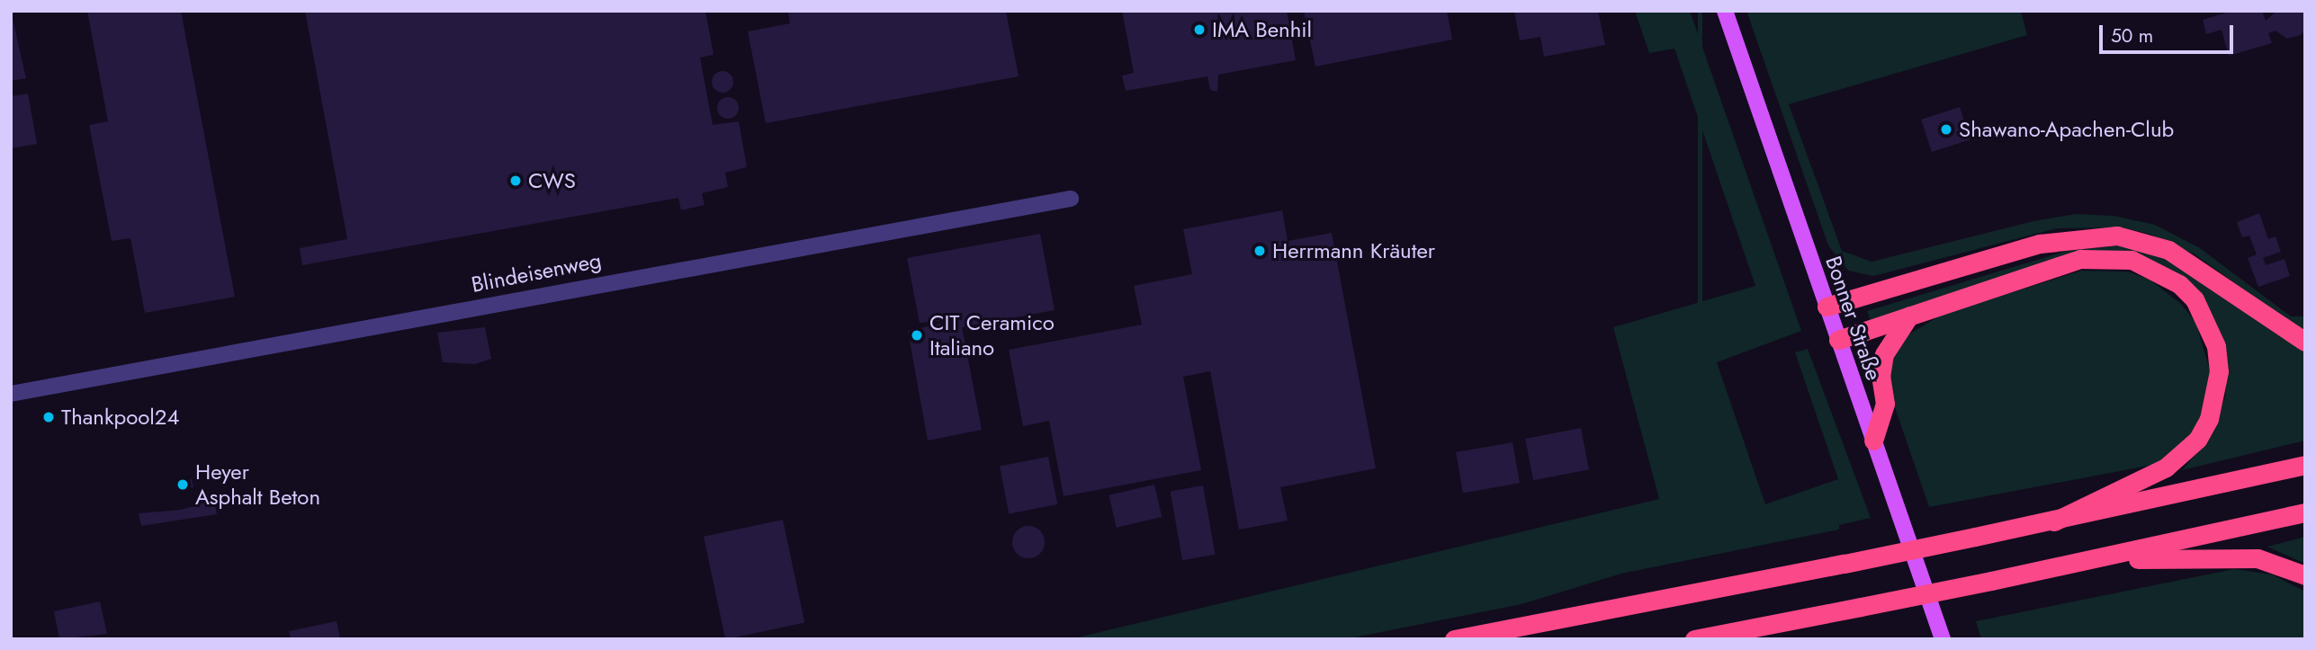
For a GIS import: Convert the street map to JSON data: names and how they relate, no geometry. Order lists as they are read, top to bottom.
{
  "streets": {
    "main road": ["Bonner Straße"],
    "street": ["Blindeisenweg"]
  },
  "places": [
    "IMA Benhil",
    "Shawano-Apachen-Club",
    "CWS",
    "Herrmann Kräuter",
    "CIT Ceramico Italiano",
    "Thankpool24",
    "Heyer Asphalt Beton"
  ],
  "scale_bar": "50 m"
}
